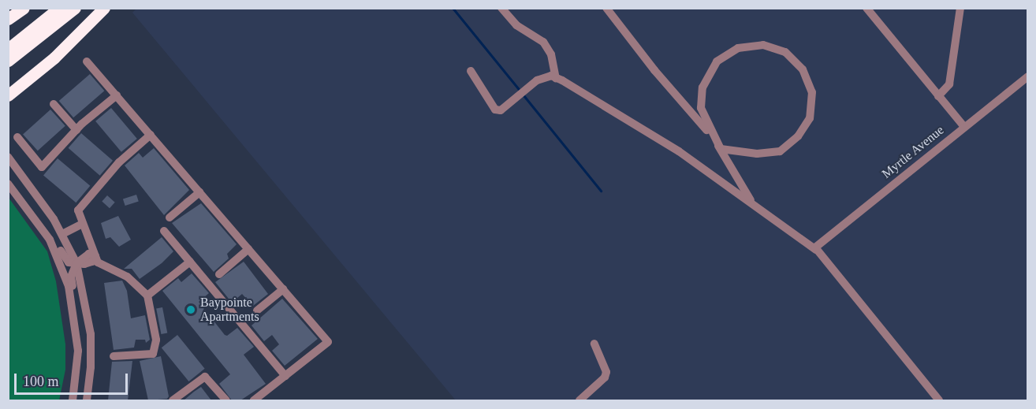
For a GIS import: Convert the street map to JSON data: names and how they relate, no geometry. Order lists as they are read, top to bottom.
{
  "streets": {
    "street": ["Myrtle Avenue"]
  },
  "places": ["Baypointe Apartments"],
  "scale_bar": "100 m"
}
